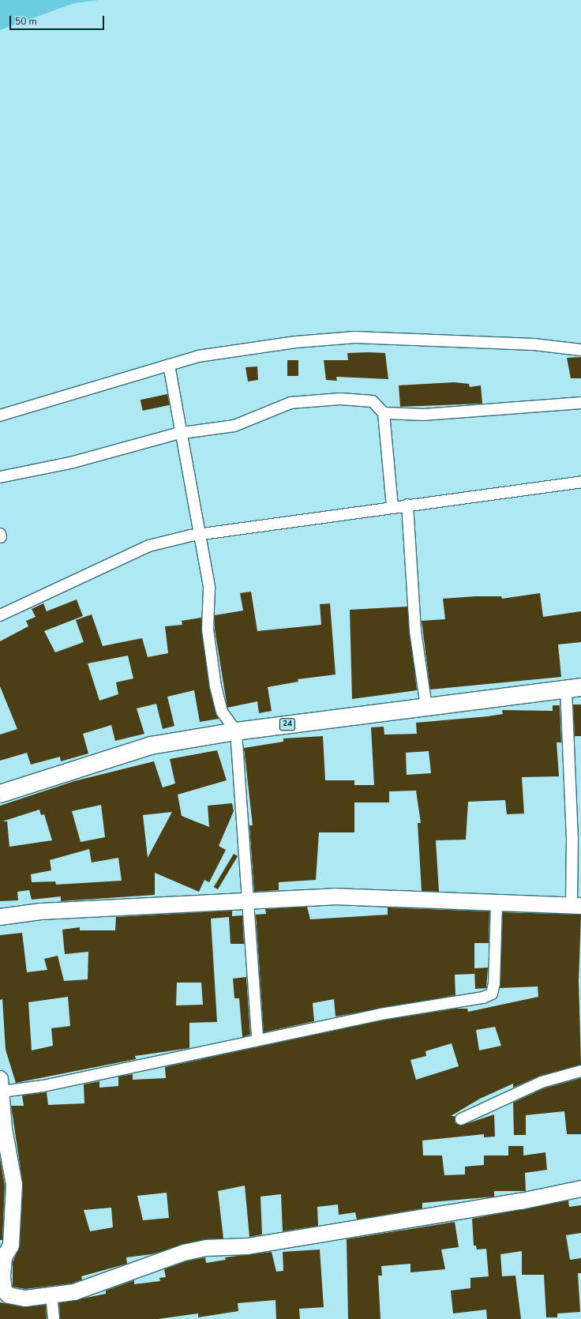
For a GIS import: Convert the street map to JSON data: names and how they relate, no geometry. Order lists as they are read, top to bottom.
{
  "streets": {
    "highway": ["24"]
  },
  "scale_bar": "50 m"
}
